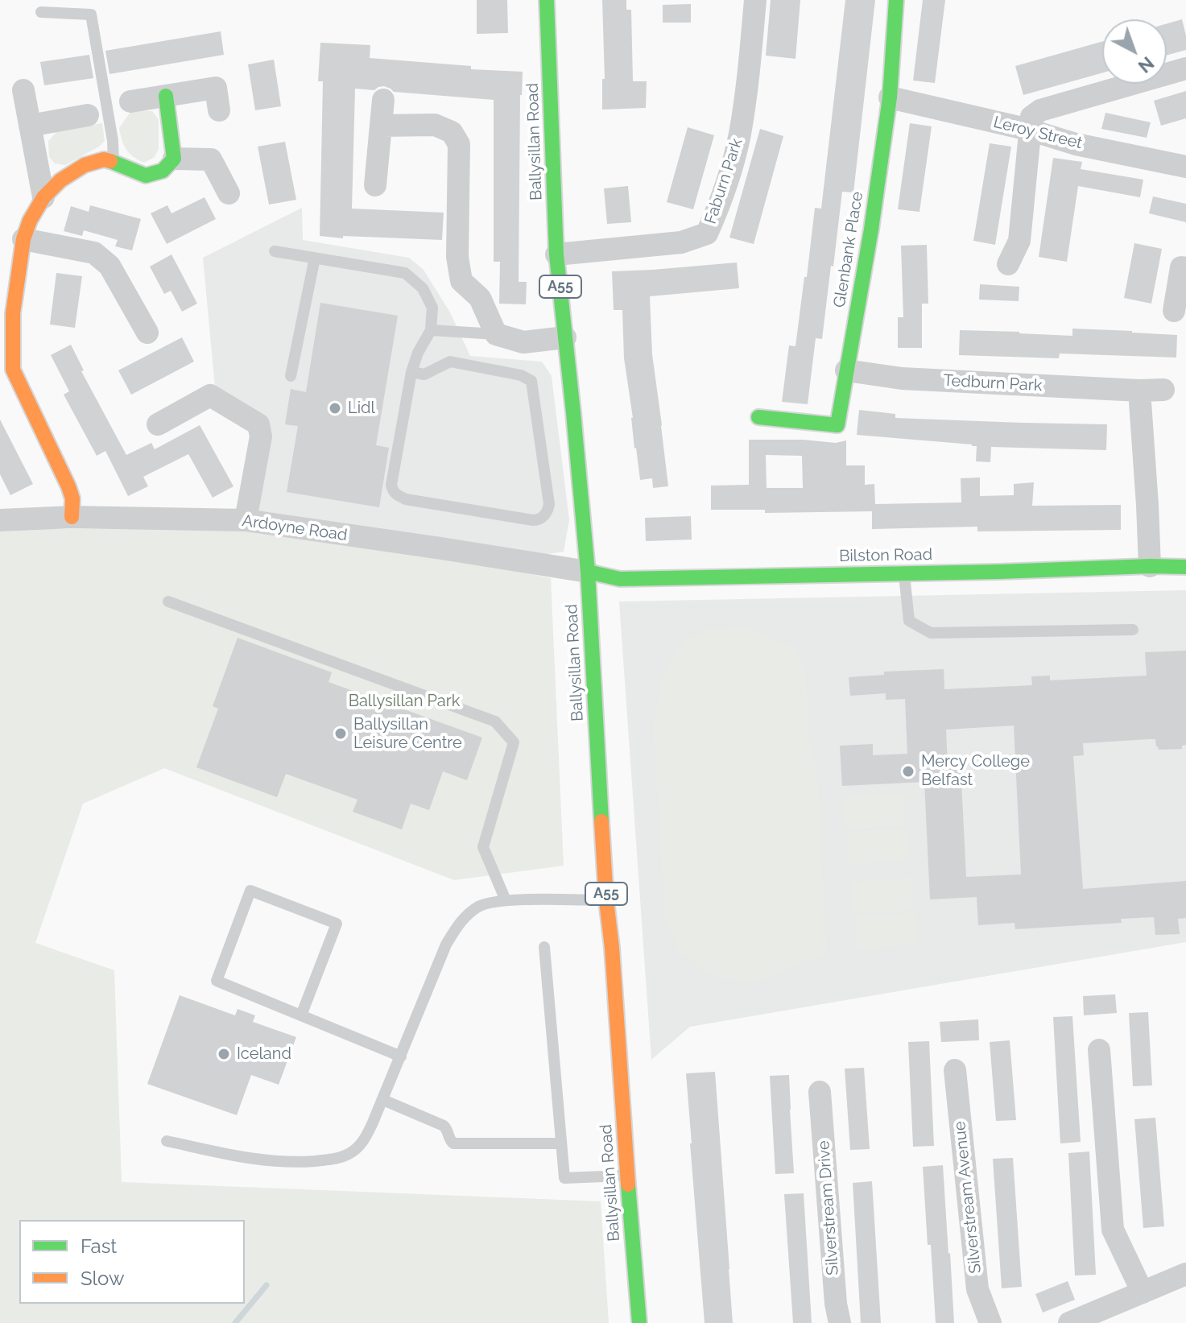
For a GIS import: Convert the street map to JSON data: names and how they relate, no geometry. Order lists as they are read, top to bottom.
{
  "streets": {
    "main road": [
      "Ballysillan Road",
      "Glenbank Place",
      "A55",
      "Bilston Road"
    ],
    "street": [
      "Leroy Street",
      "Faburn Park",
      "Tedburn Park",
      "Ardoyne Road",
      "Silverstream Avenue",
      "Silverstream Drive"
    ]
  },
  "crossings": [
    ["Leroy Street", "Glenbank Place"],
    ["Ballysillan Road", "Faburn Park"],
    ["Ballysillan Road", "Ardoyne Road"],
    ["Ballysillan Road", "Bilston Road"],
    ["Glenbank Place", "Tedburn Park"],
    ["Ardoyne Road", "Bilston Road"]
  ],
  "parks": ["Ballysillan Park"],
  "places": [
    "Lidl",
    "Ballysillan Leisure Centre",
    "Mercy College Belfast",
    "Iceland"
  ],
  "legend": ["Fast", "Slow"],
  "north": "bottom right"
}
